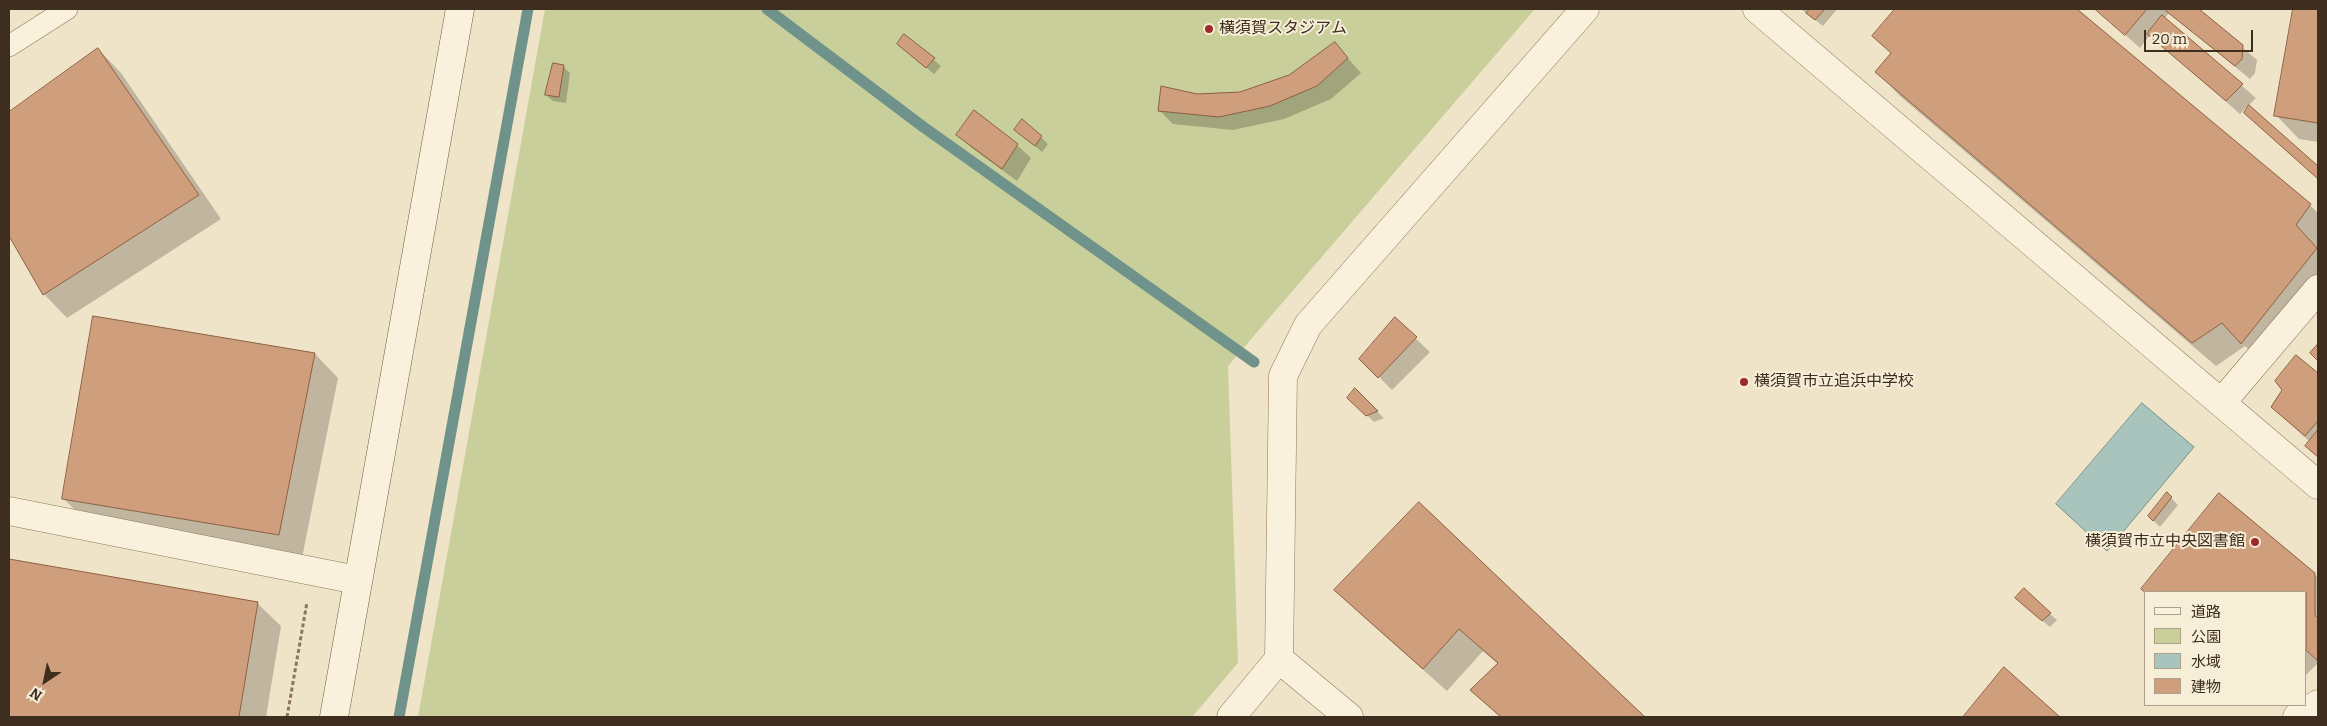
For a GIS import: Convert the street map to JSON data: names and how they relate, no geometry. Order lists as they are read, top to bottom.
{
  "places": ["横須賀スタジアム", "横須賀市立追浜中学校", "横須賀市立中央図書館"],
  "legend": [
    "道路",
    "公園",
    "水域",
    "建物"
  ],
  "scale_bar": "20 m",
  "north": "bottom left"
}
